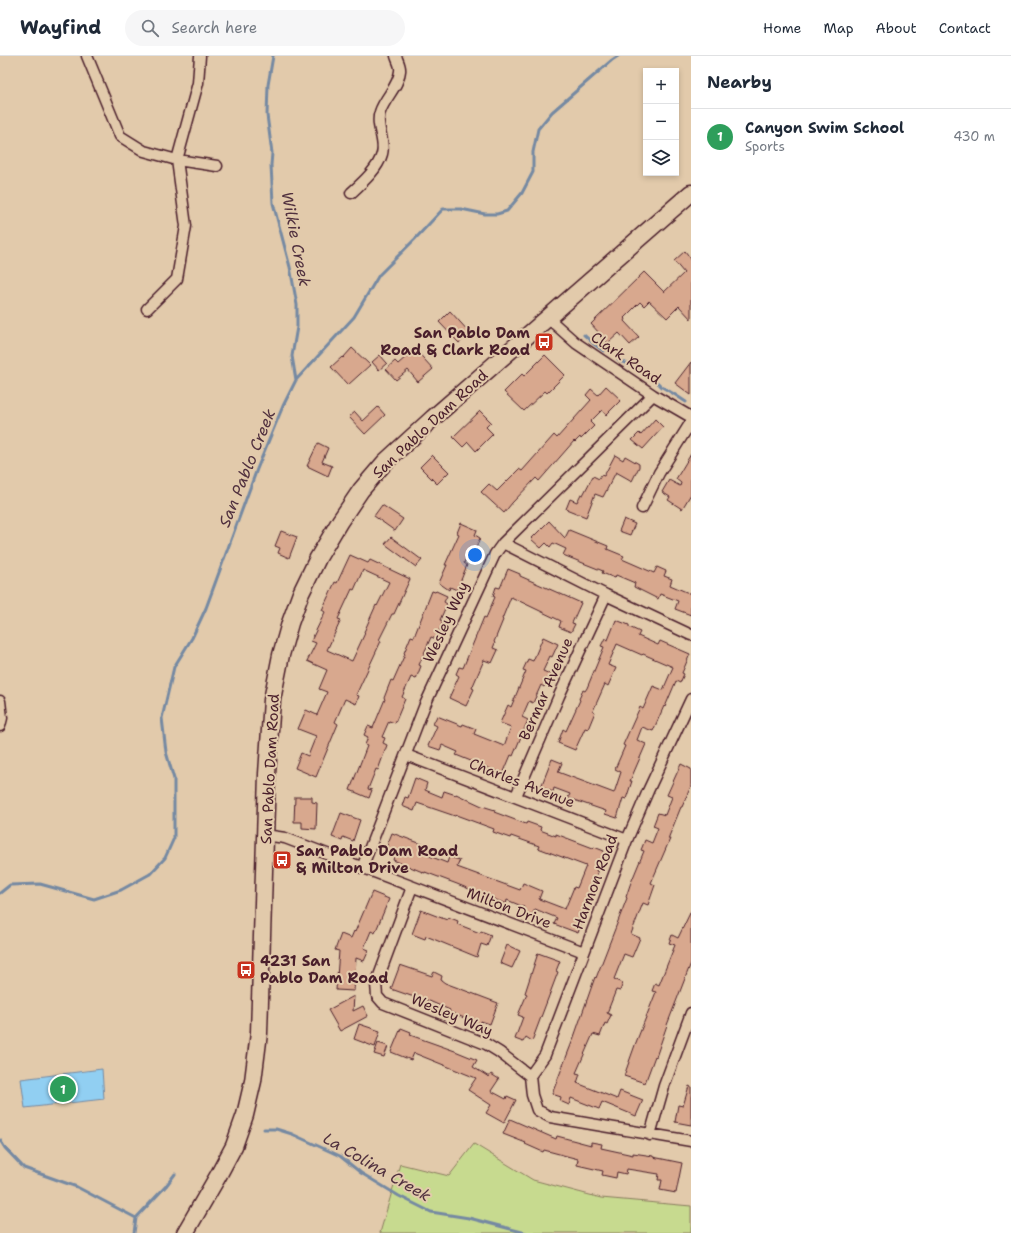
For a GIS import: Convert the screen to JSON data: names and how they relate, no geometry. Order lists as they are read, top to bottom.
{
  "streets": {
    "main road": ["San Pablo Dam Road"],
    "street": [
      "Clark Road",
      "Wesley Way",
      "Bermar Avenue",
      "Charles Avenue",
      "Harmon Road",
      "Milton Drive"
    ]
  },
  "crossings": [
    ["Clark Road", "San Pablo Dam Road"],
    ["Clark Road", "Wesley Way"],
    ["San Pablo Dam Road", "Milton Drive"],
    ["Wesley Way", "Charles Avenue"],
    ["Wesley Way", "Harmon Road"],
    ["Wesley Way", "Milton Drive"],
    ["Bermar Avenue", "Charles Avenue"],
    ["Charles Avenue", "Harmon Road"],
    ["Harmon Road", "Milton Drive"]
  ],
  "water": ["Wilkie Creek", "San Pablo Creek", "La Colina Creek"],
  "places": {
    "bus stop": ["San Pablo Dam Road & Clark Road", "San Pablo Dam Road & Milton Drive", "4231 San Pablo Dam Road"]
  },
  "page": {
    "header": "Wayfind",
    "search": "Search here",
    "nav": [
      "Home",
      "Map",
      "About",
      "Contact"
    ],
    "heading": "Nearby",
    "map_buttons": ["+", "−"],
    "list": [
      {
        "mark": "1",
        "name": "Canyon Swim School",
        "note": "Sports",
        "value": "430 m"
      }
    ],
    "pins": "1"
  }
}
